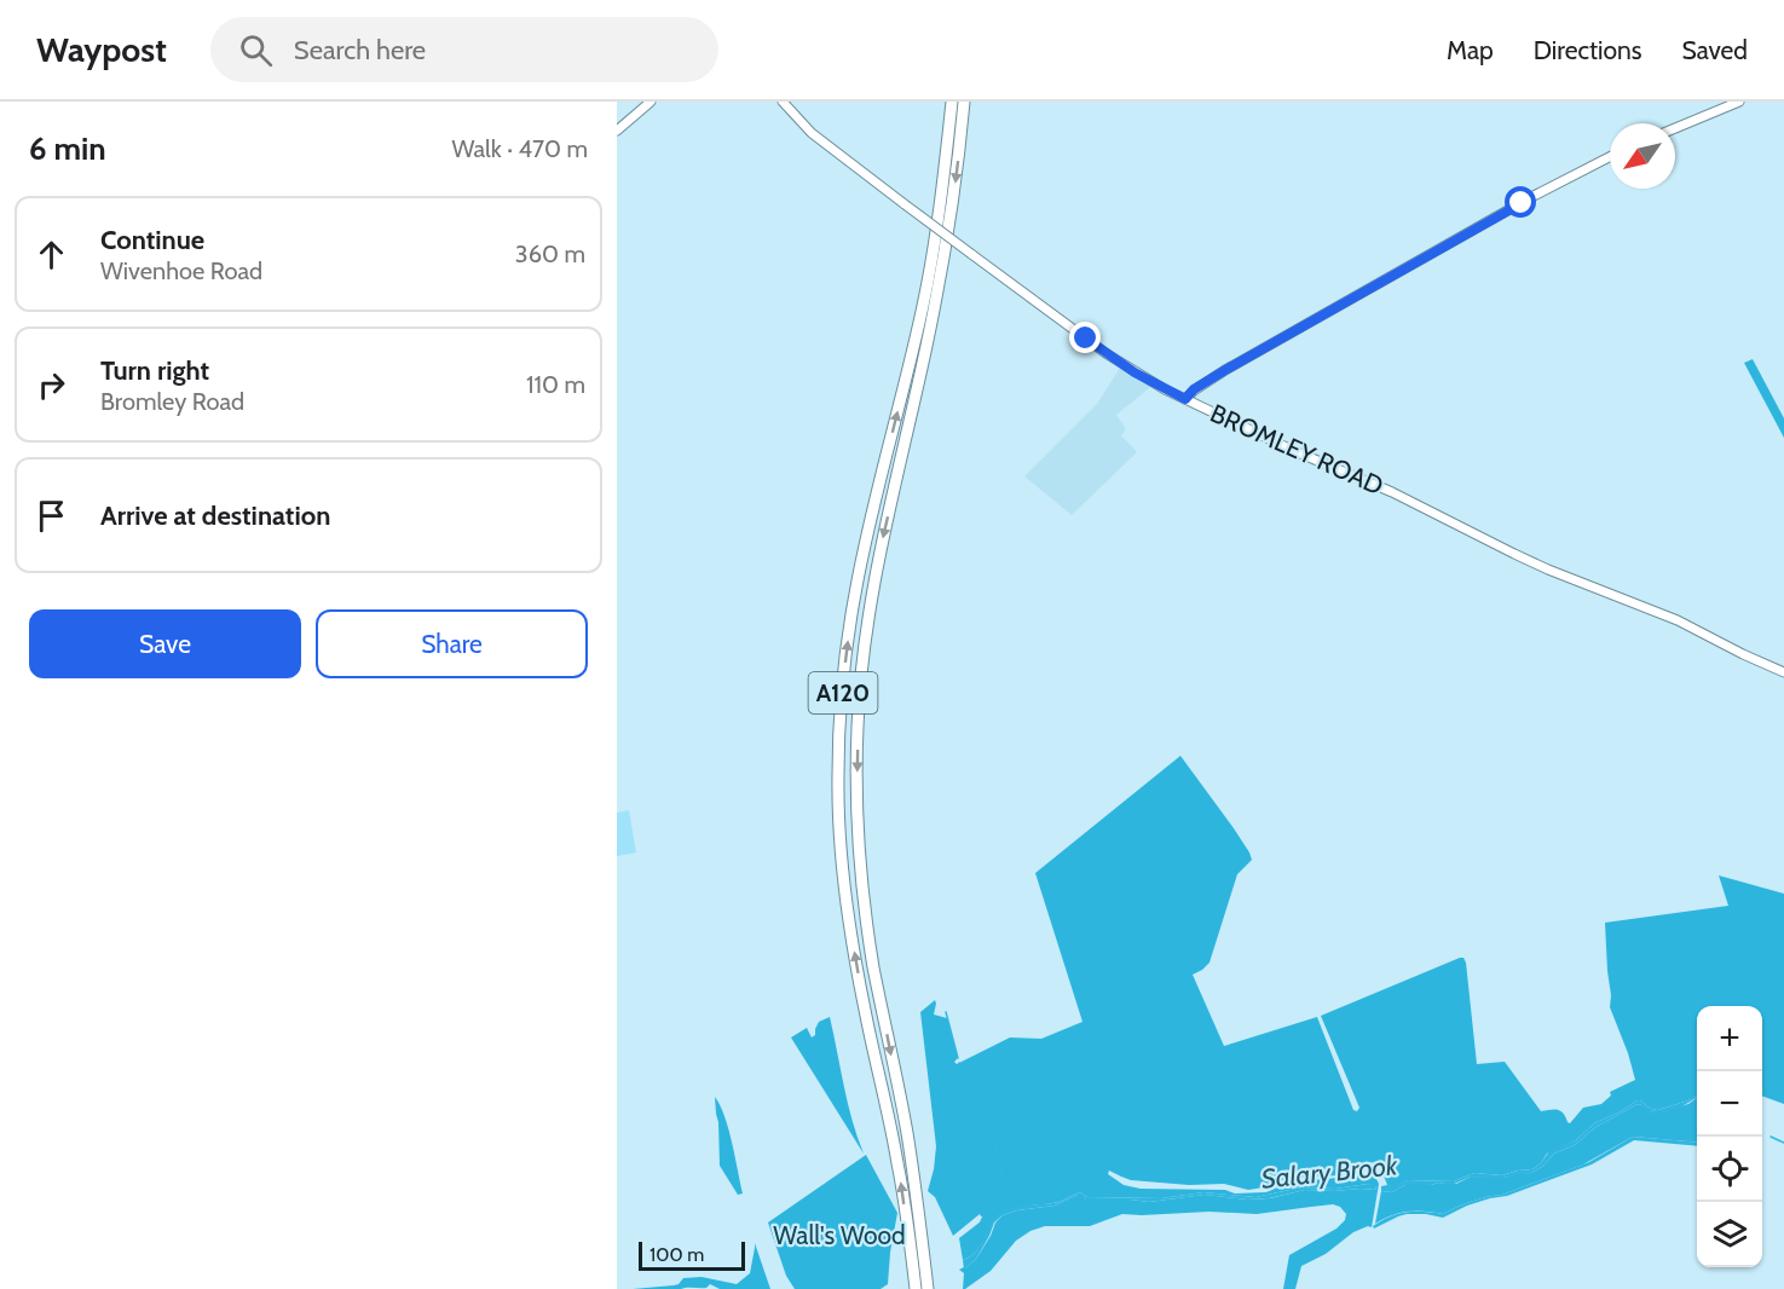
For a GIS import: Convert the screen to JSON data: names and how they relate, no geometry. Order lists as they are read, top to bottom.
{
  "streets": {
    "highway": ["A120"],
    "street": ["BROMLEY ROAD"]
  },
  "water": ["Salary Brook"],
  "parks": ["Wall's Wood"],
  "scale_bar": "100 m",
  "north": "bottom left",
  "page": {
    "header": "Waypost",
    "search": "Search here",
    "nav": ["Map", "Directions", "Saved"],
    "heading": ["6 min", "Walk · 470 m"],
    "list": [
      ["Continue", "Wivenhoe Road", "360 m"],
      ["Turn right", "Bromley Road", "110 m"],
      "Arrive at destination"
    ],
    "buttons": ["Save", "Share"],
    "map_buttons": ["+", "−"],
    "scale": "100 m"
  }
}
